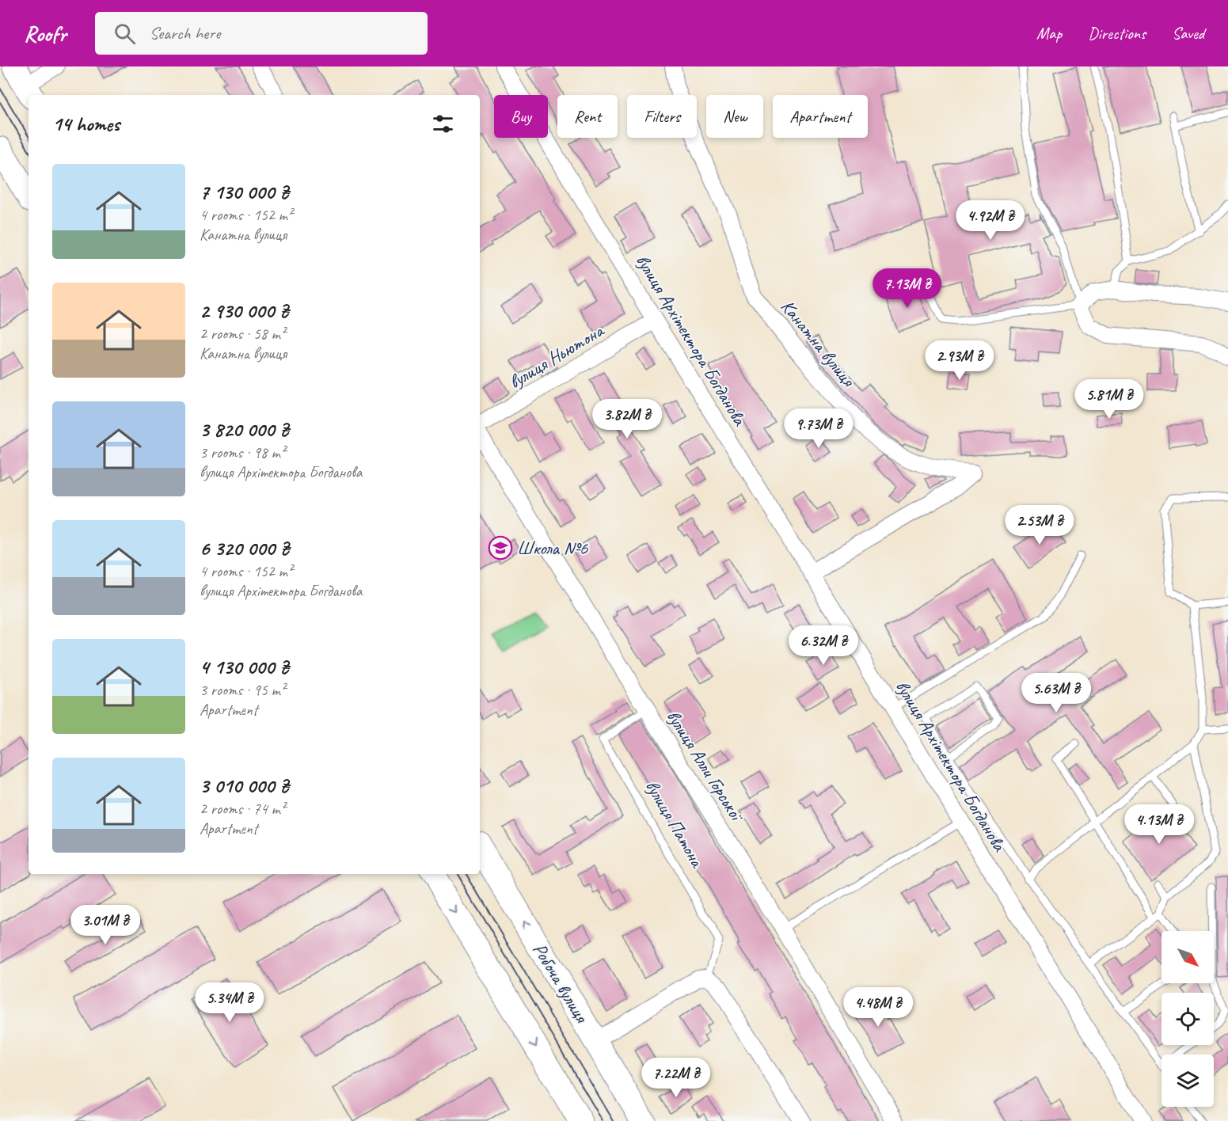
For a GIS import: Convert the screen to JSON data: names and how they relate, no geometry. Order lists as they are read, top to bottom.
{
  "streets": {
    "main road": ["Робоча вулиця"],
    "street": [
      "вулиця Архітектора Богданова",
      "Канатна вулиця",
      "вулиця Ньютона",
      "вулиця Алли Горської"
    ],
    "lane": ["вулиця Патона"]
  },
  "crossings": [
    ["вулиця Архітектора Богданова", "Канатна вулиця"],
    ["вулиця Архітектора Богданова", "вулиця Ньютона"],
    ["вулиця Алли Горської", "вулиця Патона"]
  ],
  "places": {
    "school or university": ["Школа №6"]
  },
  "north": "bottom right",
  "page": {
    "header": "Roofr",
    "search": "Search here",
    "nav": ["Map", "Directions", "Saved"],
    "chip": [
      "Buy",
      "Rent",
      "Filters",
      "New",
      "Apartment"
    ],
    "heading": "14 homes",
    "list": [
      {
        "name": "7 130 000 ₴",
        "note": "4 rooms · 152 m² · Канатна вулиця"
      },
      {
        "name": "2 930 000 ₴",
        "note": "2 rooms · 58 m² · Канатна вулиця"
      },
      {
        "name": "3 820 000 ₴",
        "note": "3 rooms · 98 m² · вулиця Архітектора Богданова"
      },
      {
        "name": "6 320 000 ₴",
        "note": "4 rooms · 152 m² · вулиця Архітектора Богданова"
      },
      {
        "name": "4 130 000 ₴",
        "note": "3 rooms · 95 m² · Apartment"
      },
      {
        "name": "3 010 000 ₴",
        "note": "2 rooms · 74 m² · Apartment"
      }
    ],
    "price": [
      "4.92M ₴",
      "7.13M ₴",
      "2.93M ₴",
      "5.81M ₴",
      "3.82M ₴",
      "9.73M ₴",
      "2.53M ₴",
      "6.32M ₴",
      "5.63M ₴",
      "4.13M ₴",
      "3.01M ₴",
      "5.34M ₴",
      "4.48M ₴",
      "7.22M ₴"
    ]
  }
}
